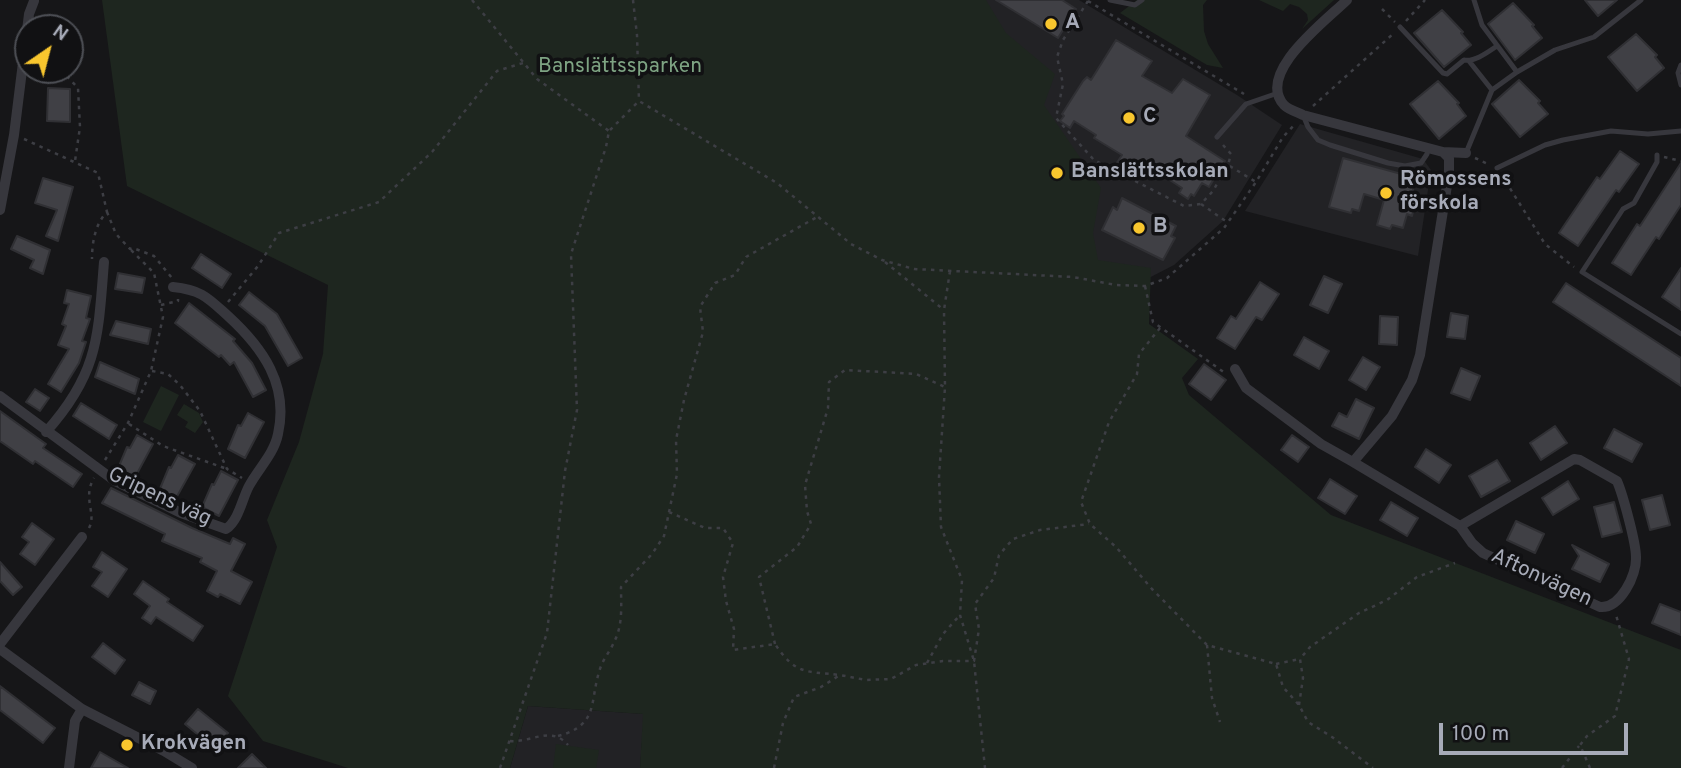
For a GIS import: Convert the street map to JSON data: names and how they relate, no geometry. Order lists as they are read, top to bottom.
{
  "streets": {
    "street": ["Gripens väg", "Aftonvägen"]
  },
  "parks": ["Banslättssparken"],
  "places": [
    "A",
    "C",
    "Banslättsskolan",
    "Römossens förskola",
    "B",
    "Krokvägen"
  ],
  "scale_bar": "100 m",
  "north": "top right"
}
